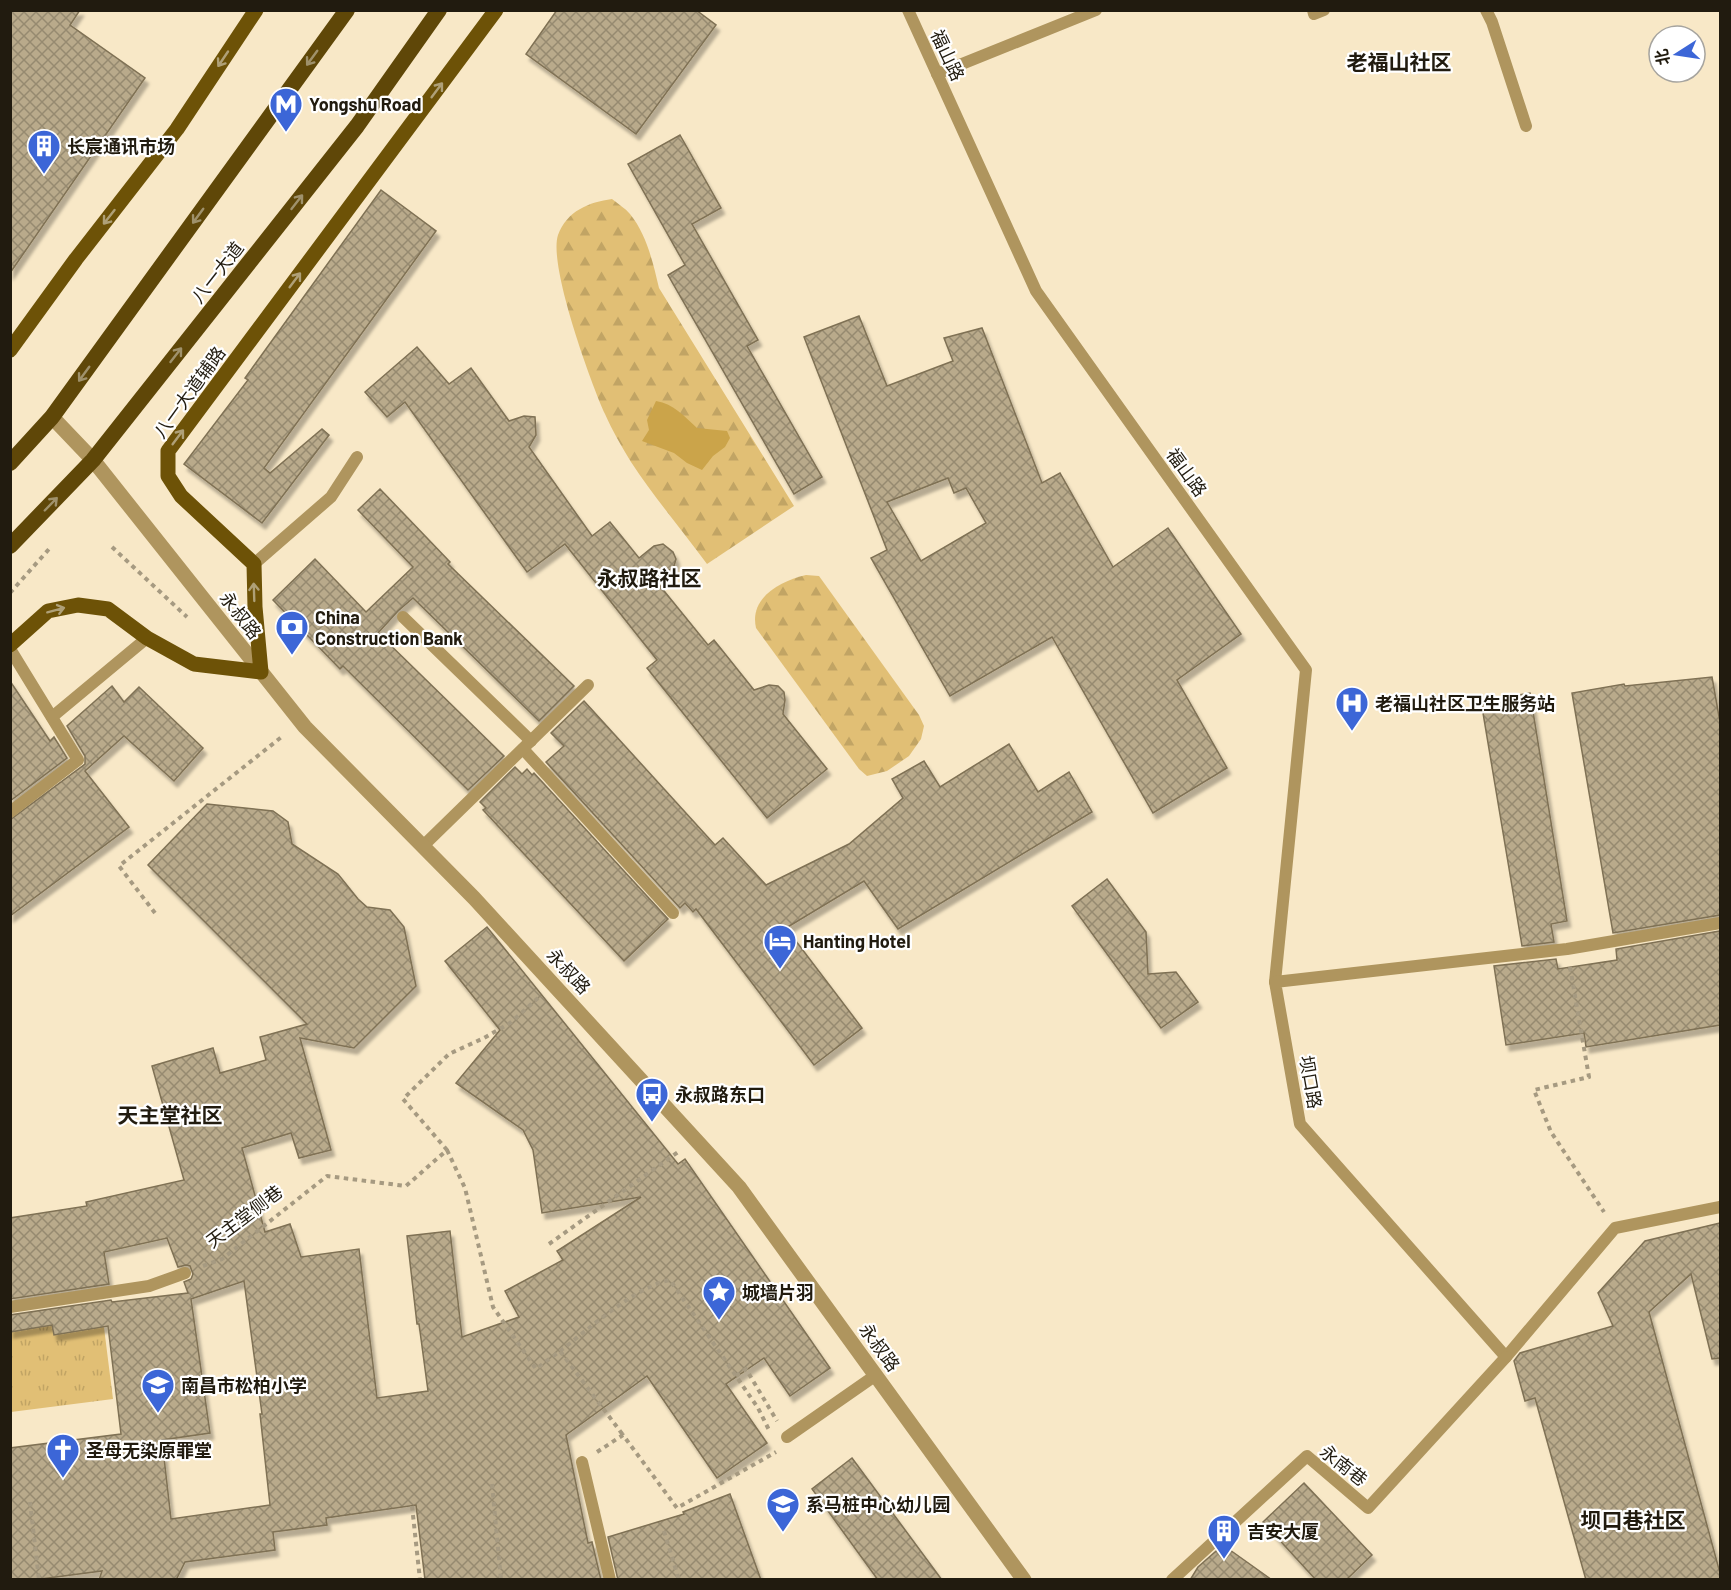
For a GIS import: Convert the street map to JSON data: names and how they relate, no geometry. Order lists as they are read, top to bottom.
{
  "streets": {
    "highway": ["八一大道"],
    "main road": ["八一大道辅路"],
    "street": ["永叔路"],
    "lane": ["福山路", "坝口路", "永南巷"],
    "path": ["天主堂侧巷"]
  },
  "crossings": [
    ["福山路", "坝口路"],
    ["八一大道", "永叔路"],
    ["坝口路", "永南巷"]
  ],
  "one_way": ["八一大道辅路"],
  "districts": [
    "老福山社区",
    "永叔路社区",
    "天主堂社区",
    "坝口巷社区"
  ],
  "places": {
    "metro station": ["Yongshu Road"],
    "building": ["长宸通讯市场", "吉安大厦"],
    "bank": ["China Construction Bank"],
    "hospital": ["老福山社区卫生服务站"],
    "hotel": ["Hanting Hotel"],
    "bus stop": ["永叔路东口"],
    "place": ["城墙片羽"],
    "school or university": ["南昌市松柏小学", "系马桩中心幼儿园"],
    "church": ["圣母无染原罪堂"]
  },
  "north": "left"
}
